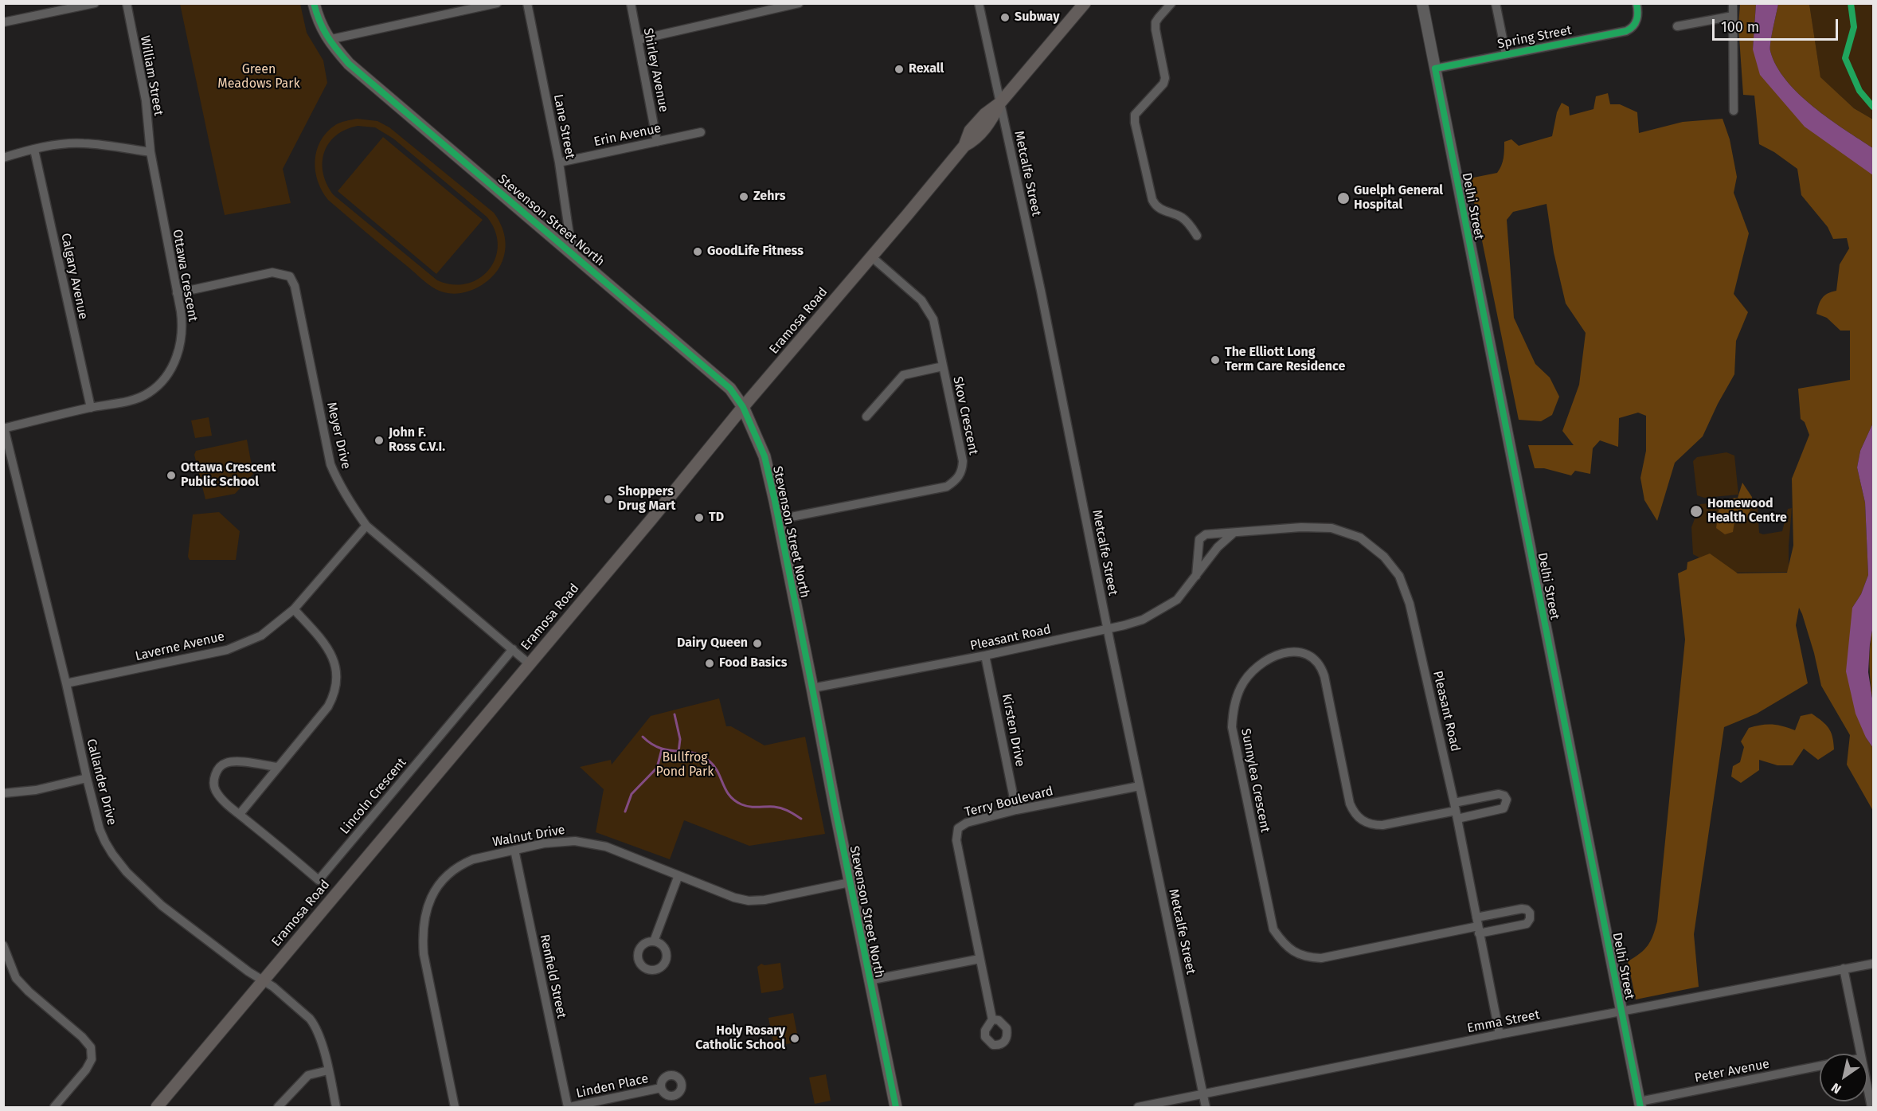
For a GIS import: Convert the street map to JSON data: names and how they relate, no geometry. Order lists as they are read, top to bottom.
{
  "streets": {
    "main road": ["Stevenson Street North", "Eramosa Road"],
    "street": [
      "Spring Street",
      "Shirley Avenue",
      "William Street",
      "Lane Street",
      "Erin Avenue",
      "Metcalfe Street",
      "Delhi Street",
      "Ottawa Crescent",
      "Calgary Avenue",
      "Skov Crescent",
      "Meyer Drive",
      "Pleasant Road",
      "Laverne Avenue",
      "Kirsten Drive",
      "Sunnylea Crescent",
      "Callander Drive",
      "Lincoln Crescent",
      "Terry Boulevard",
      "Walnut Drive",
      "Renfield Street",
      "Emma Street",
      "Peter Avenue",
      "Linden Place"
    ]
  },
  "crossings": [
    ["Spring Street", "Delhi Street"],
    ["Shirley Avenue", "Erin Avenue"],
    ["William Street", "Ottawa Crescent"],
    ["Lane Street", "Erin Avenue"],
    ["Lane Street", "Stevenson Street North"],
    ["Metcalfe Street", "Eramosa Road"],
    ["Metcalfe Street", "Pleasant Road"],
    ["Metcalfe Street", "Terry Boulevard"],
    ["Metcalfe Street", "Emma Street"],
    ["Delhi Street", "Emma Street"],
    ["Delhi Street", "Peter Avenue"],
    ["Stevenson Street North", "Eramosa Road"],
    ["Stevenson Street North", "Skov Crescent"],
    ["Stevenson Street North", "Pleasant Road"],
    ["Stevenson Street North", "Walnut Drive"],
    ["Ottawa Crescent", "Calgary Avenue"],
    ["Ottawa Crescent", "Meyer Drive"],
    ["Ottawa Crescent", "Callander Drive"],
    ["Eramosa Road", "Skov Crescent"],
    ["Eramosa Road", "Meyer Drive"],
    ["Eramosa Road", "Callander Drive"],
    ["Meyer Drive", "Laverne Avenue"],
    ["Meyer Drive", "Lincoln Crescent"],
    ["Pleasant Road", "Kirsten Drive"],
    ["Pleasant Road", "Sunnylea Crescent"],
    ["Pleasant Road", "Emma Street"],
    ["Laverne Avenue", "Callander Drive"],
    ["Kirsten Drive", "Terry Boulevard"],
    ["Walnut Drive", "Renfield Street"],
    ["Renfield Street", "Linden Place"]
  ],
  "parks": ["Green Meadows Park", "Bullfrog Pond Park"],
  "places": [
    "Subway",
    "Rexall",
    "Zehrs",
    "Guelph General Hospital",
    "GoodLife Fitness",
    "The Elliott Long Term Care Residence",
    "John F. Ross C.V.I.",
    "Ottawa Crescent Public School",
    "Shoppers Drug Mart",
    "Homewood Health Centre",
    "TD",
    "Dairy Queen",
    "Food Basics",
    "Holy Rosary Catholic School"
  ],
  "scale_bar": "100 m",
  "north": "bottom left"
}
